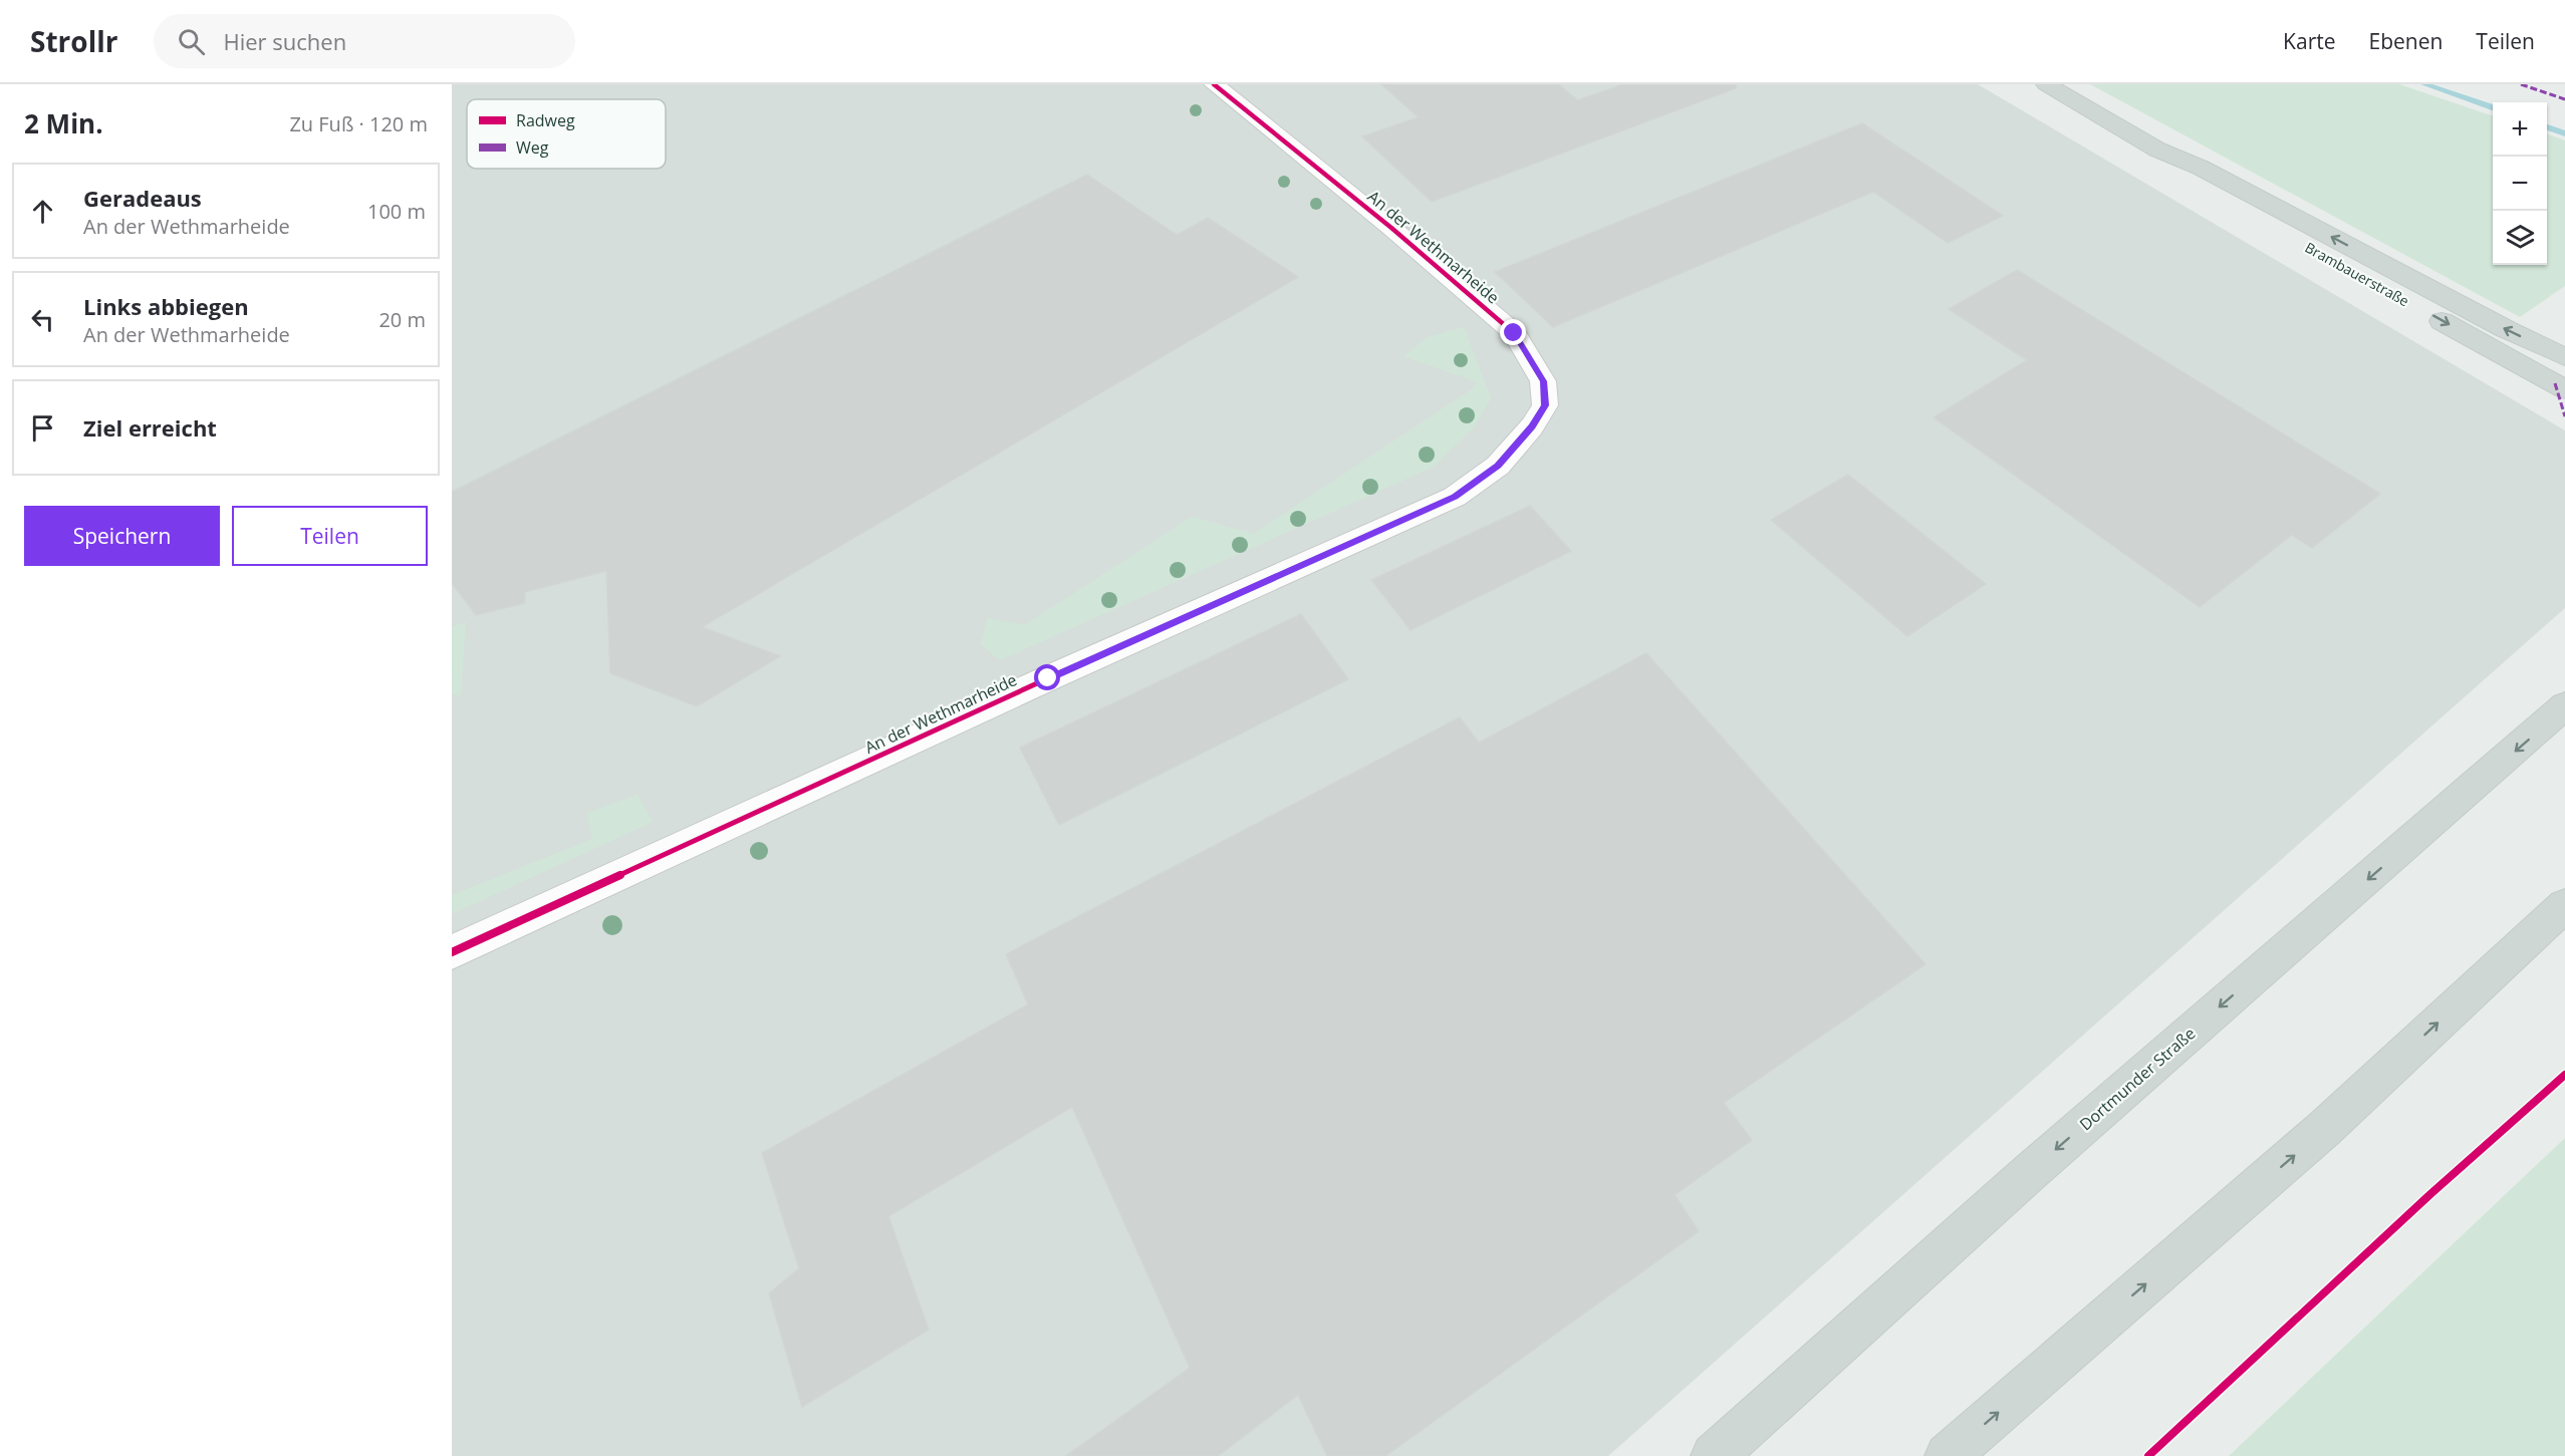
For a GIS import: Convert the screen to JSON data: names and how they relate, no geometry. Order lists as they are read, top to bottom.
{
  "streets": {
    "main road": ["Brambauerstraße", "Dortmunder Straße"],
    "street": ["An der Wethmarheide"]
  },
  "legend": ["Radweg", "Weg"],
  "page": {
    "header": "Strollr",
    "search": "Hier suchen",
    "nav": ["Karte", "Ebenen", "Teilen"],
    "heading": ["2 Min.", "Zu Fuß · 120 m"],
    "map_buttons": ["+", "−"],
    "list": [
      ["Geradeaus", "An der Wethmarheide", "100 m"],
      ["Links abbiegen", "An der Wethmarheide", "20 m"],
      "Ziel erreicht"
    ],
    "buttons": ["Speichern", "Teilen"]
  }
}
